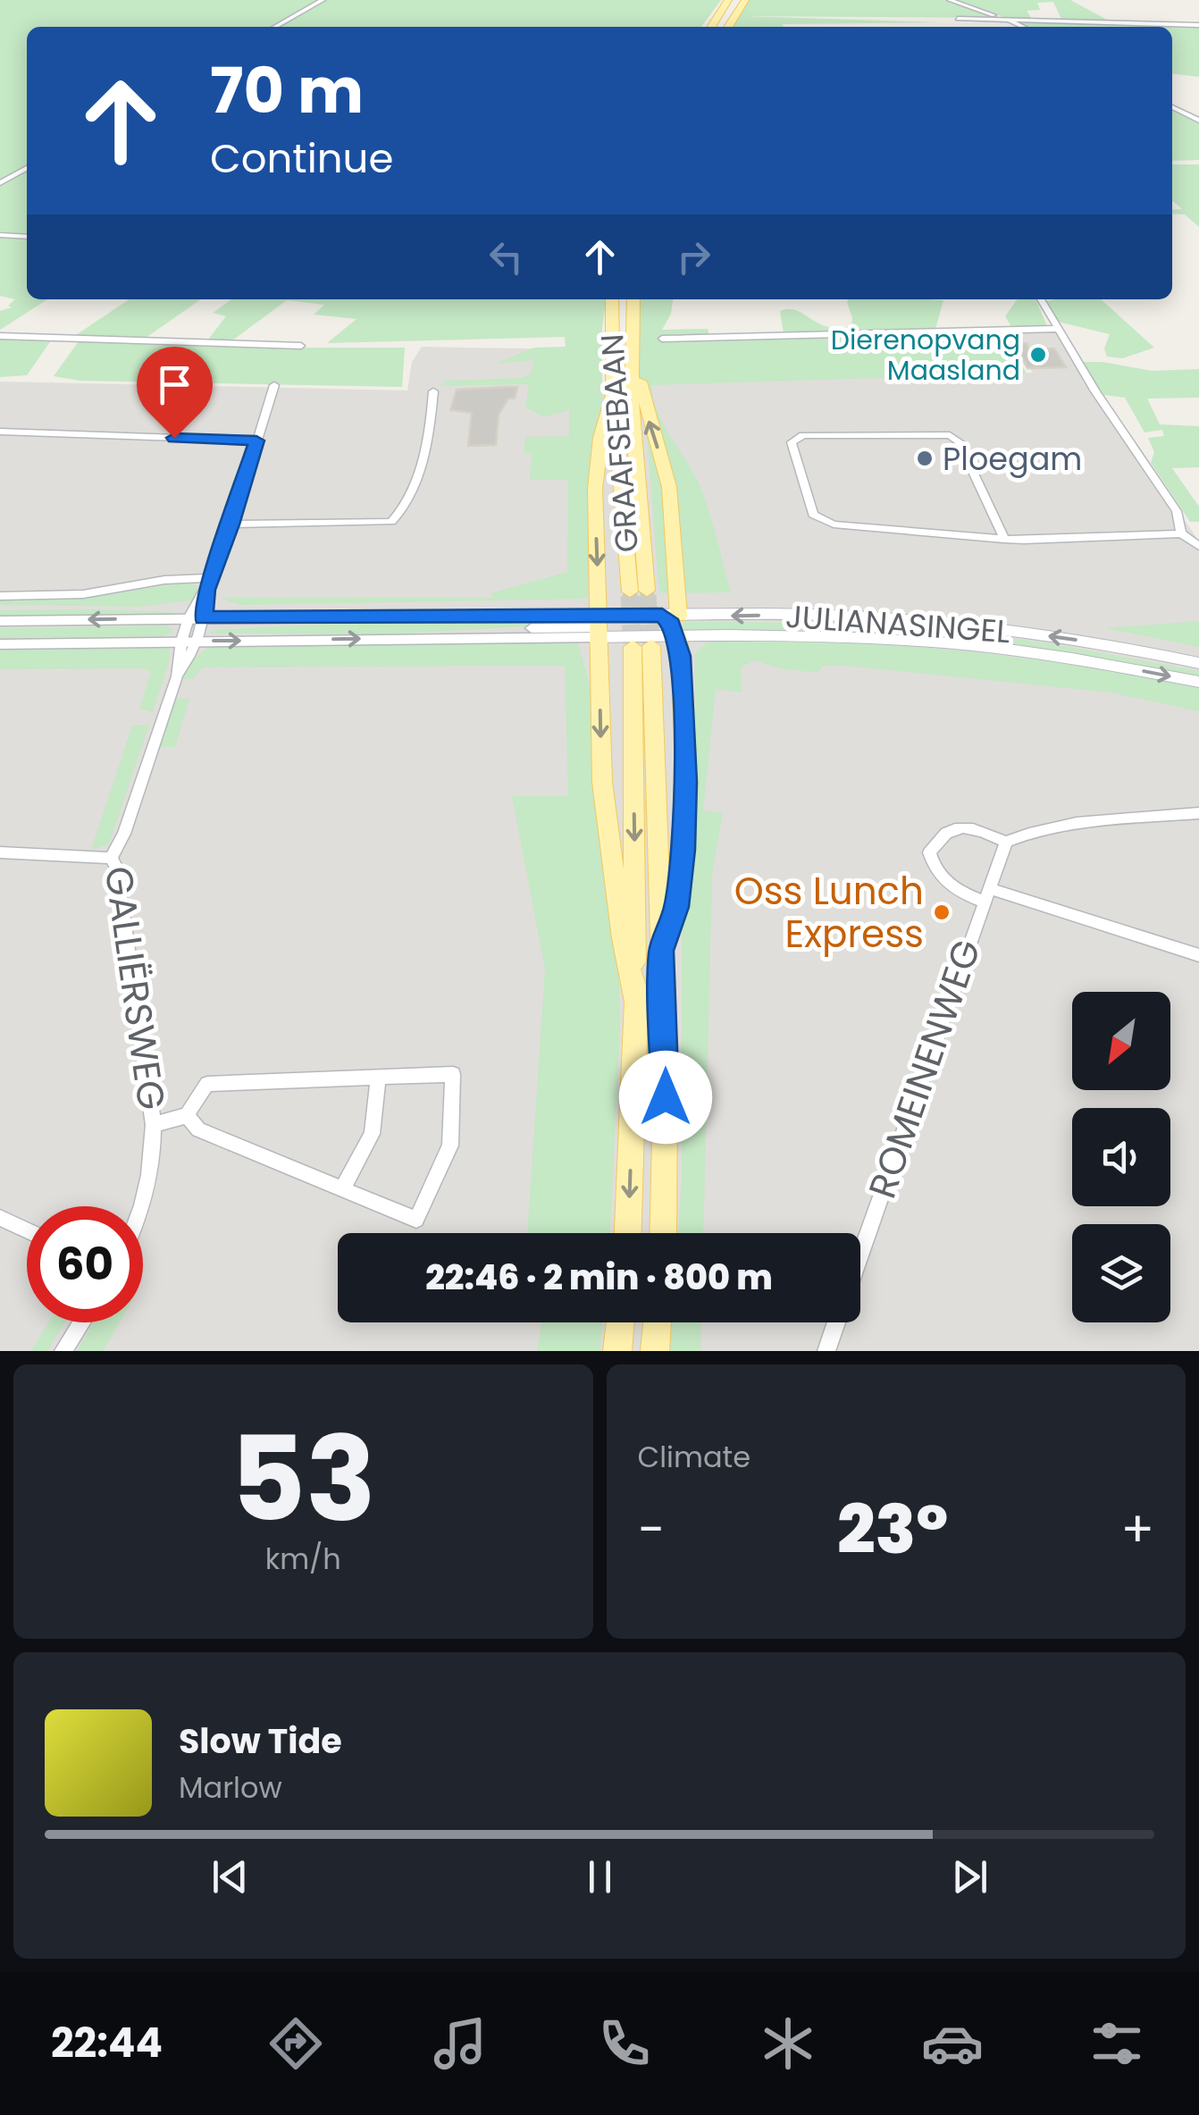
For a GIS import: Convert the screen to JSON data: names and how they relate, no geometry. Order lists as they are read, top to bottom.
{
  "streets": {
    "main road": ["GRAAFSEBAAN", "JULIANASINGEL"],
    "street": ["GALLIËRSWEG", "ROMEINENWEG"]
  },
  "places": ["Dierenopvang Maasland", "Ploegam", "Oss Lunch Express"],
  "north": "bottom left",
  "page": {
    "turn": ["70 m", "Continue"],
    "limit": "60",
    "trip": "22:46 · 2 min · 800 m",
    "tile": [
      ["53", "km/h"],
      "Climate"
    ],
    "heat": ["−", "23°", "+"],
    "song": ["Slow Tide", "Marlow"],
    "tabs": "22:44"
  }
}
